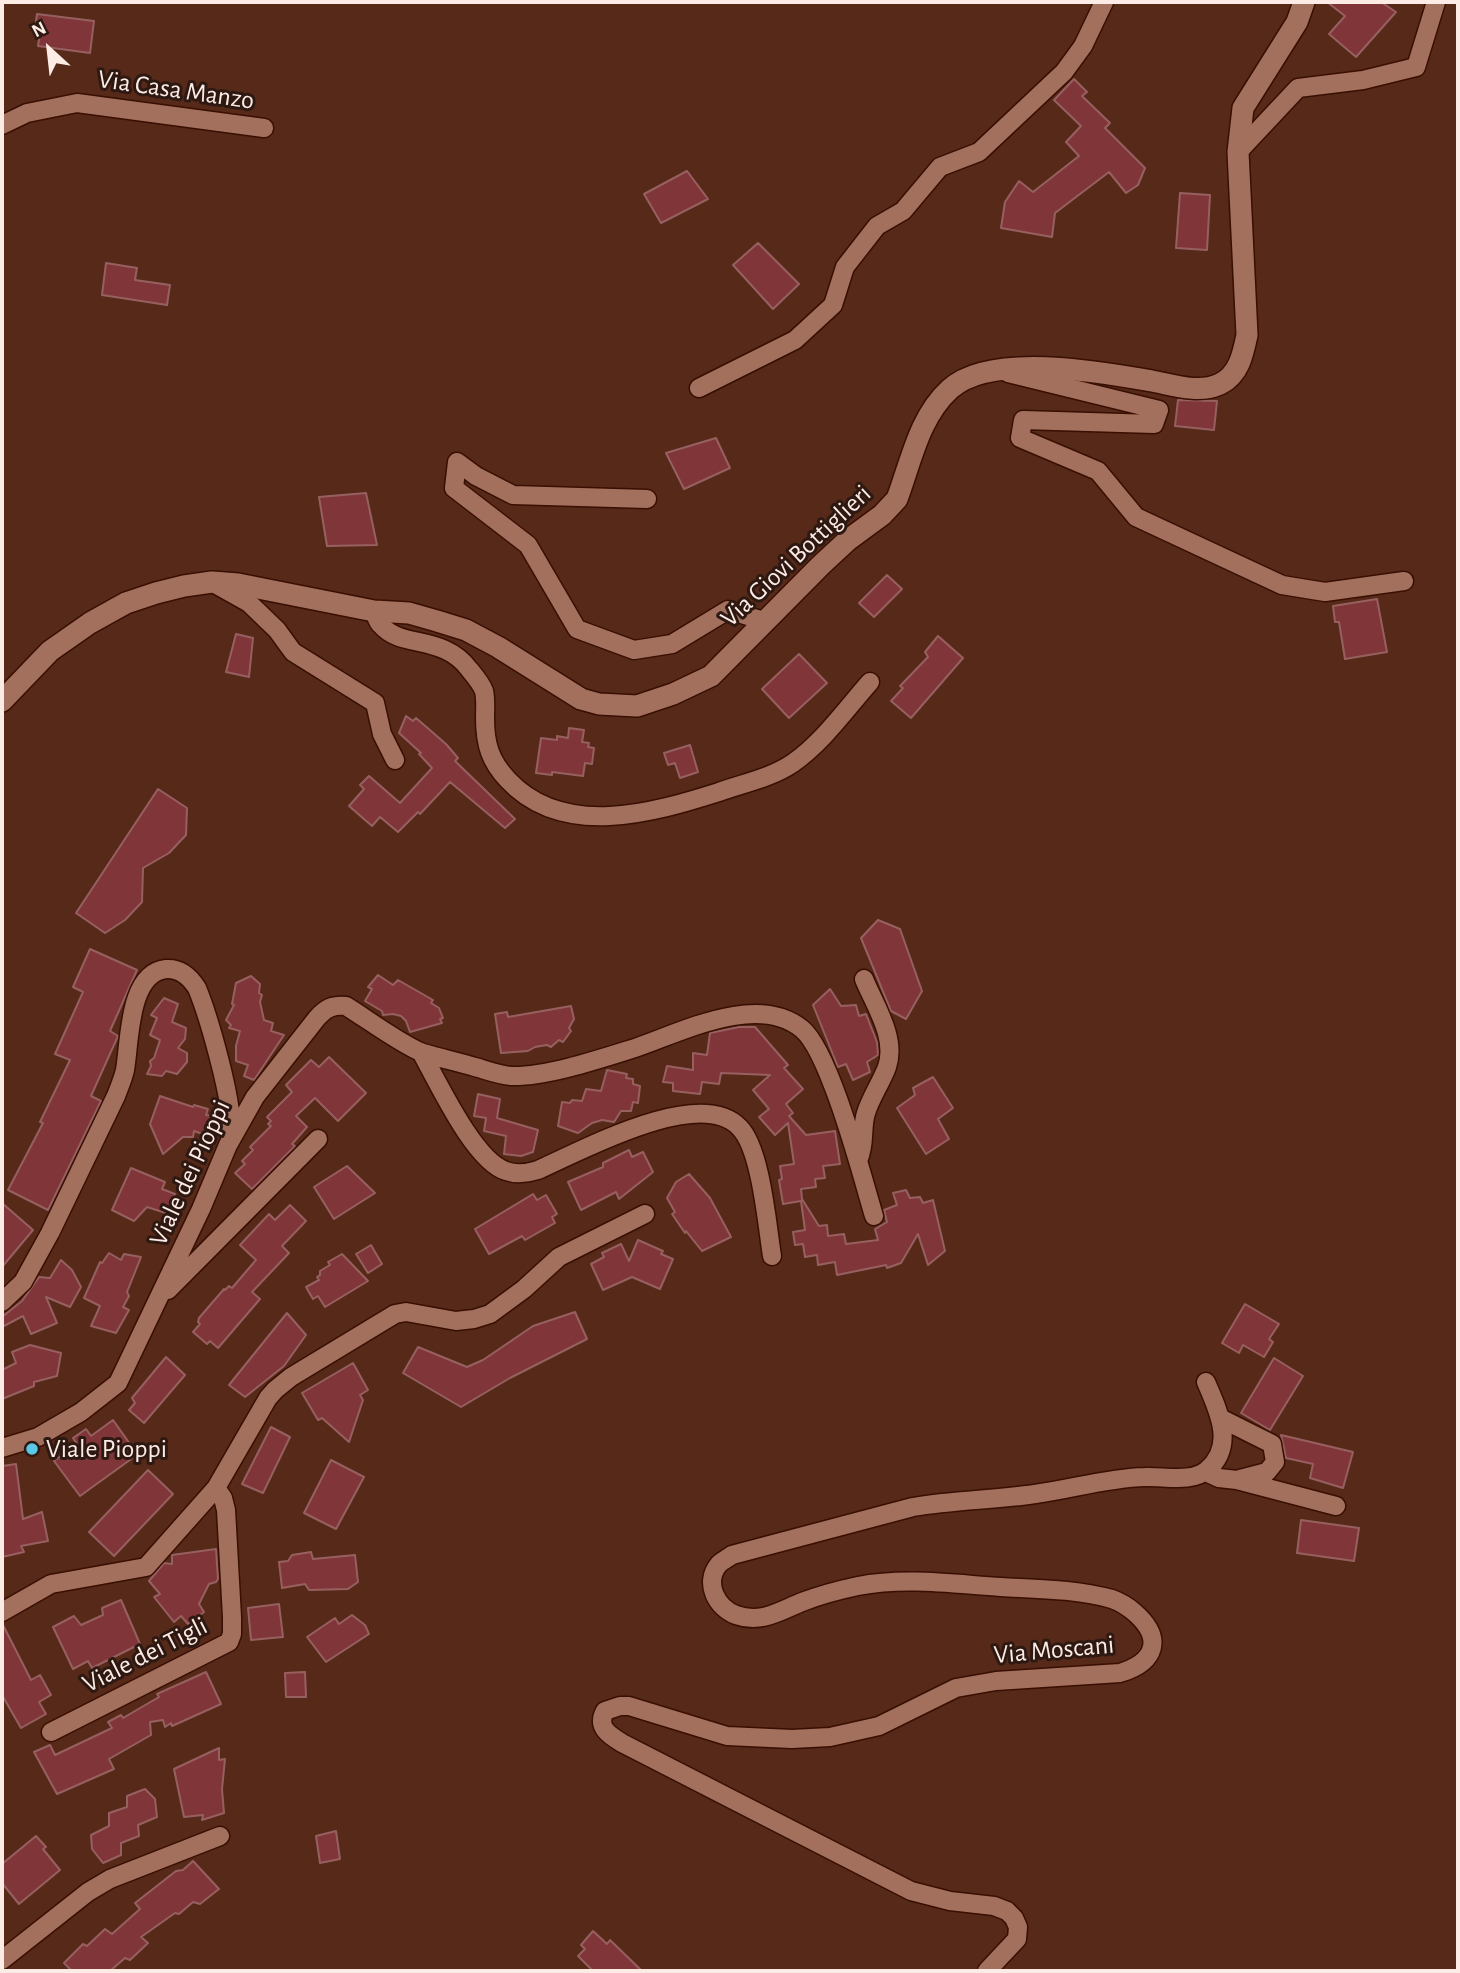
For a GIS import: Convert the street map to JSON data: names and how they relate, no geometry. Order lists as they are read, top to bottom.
{
  "streets": {
    "street": [
      "Via Casa Manzo",
      "Via Giovi Bottiglieri",
      "Viale dei Pioppi",
      "Via Moscani",
      "Viale dei Tigli"
    ]
  },
  "places": ["Viale Pioppi"],
  "north": "top left"
}
